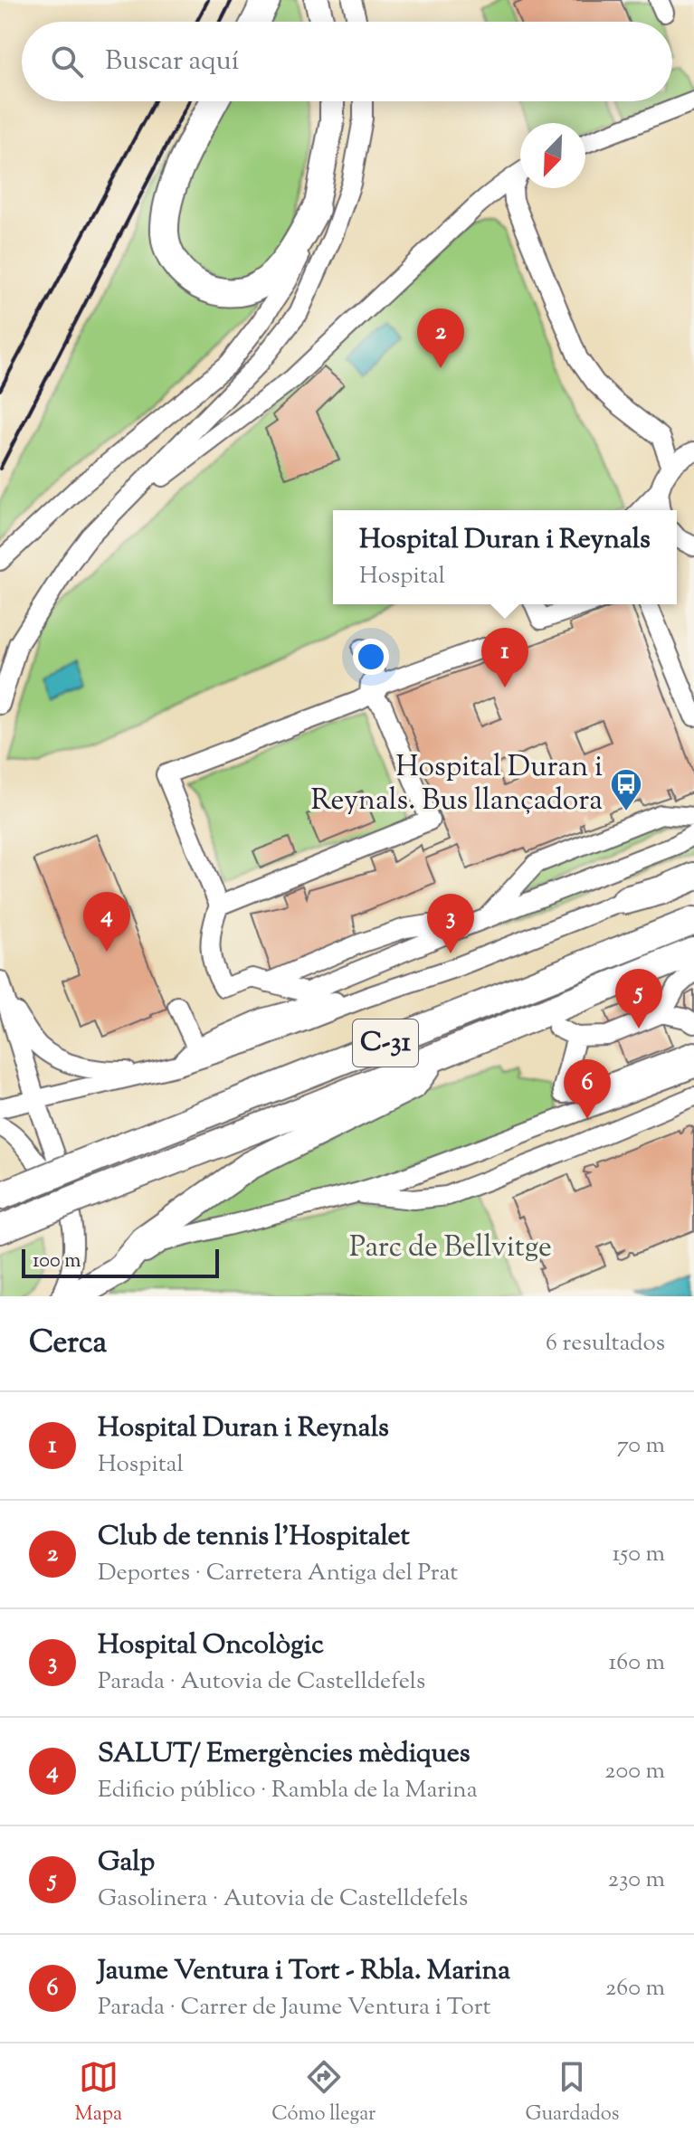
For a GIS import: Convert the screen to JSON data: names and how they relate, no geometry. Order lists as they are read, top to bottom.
{
  "streets": {
    "highway": ["C-31"]
  },
  "parks": ["Parc de Bellvitge"],
  "places": {
    "bus stop": ["Hospital Duran i Reynals. Bus llançadora"]
  },
  "scale_bar": "100 m",
  "north": "bottom left",
  "page": {
    "search": "Buscar aquí",
    "pins": [
      "2",
      "1",
      "4",
      "3",
      "5",
      "6"
    ],
    "popup": ["Hospital Duran i Reynals", "Hospital"],
    "scale": "100 m",
    "heading": ["Cerca", "6 resultados"],
    "list": [
      {
        "mark": "1",
        "name": "Hospital Duran i Reynals",
        "note": "Hospital",
        "value": "70 m"
      },
      {
        "mark": "2",
        "name": "Club de tennis l'Hospitalet",
        "note": "Deportes · Carretera Antiga del Prat",
        "value": "150 m"
      },
      {
        "mark": "3",
        "name": "Hospital Oncològic",
        "note": "Parada · Autovia de Castelldefels",
        "value": "160 m"
      },
      {
        "mark": "4",
        "name": "SALUT/ Emergències mèdiques",
        "note": "Edificio público · Rambla de la Marina",
        "value": "200 m"
      },
      {
        "mark": "5",
        "name": "Galp",
        "note": "Gasolinera · Autovia de Castelldefels",
        "value": "230 m"
      },
      {
        "mark": "6",
        "name": "Jaume Ventura i Tort - Rbla. Marina",
        "note": "Parada · Carrer de Jaume Ventura i Tort",
        "value": "260 m"
      }
    ],
    "nav": ["Mapa", "Cómo llegar", "Guardados"]
  }
}
